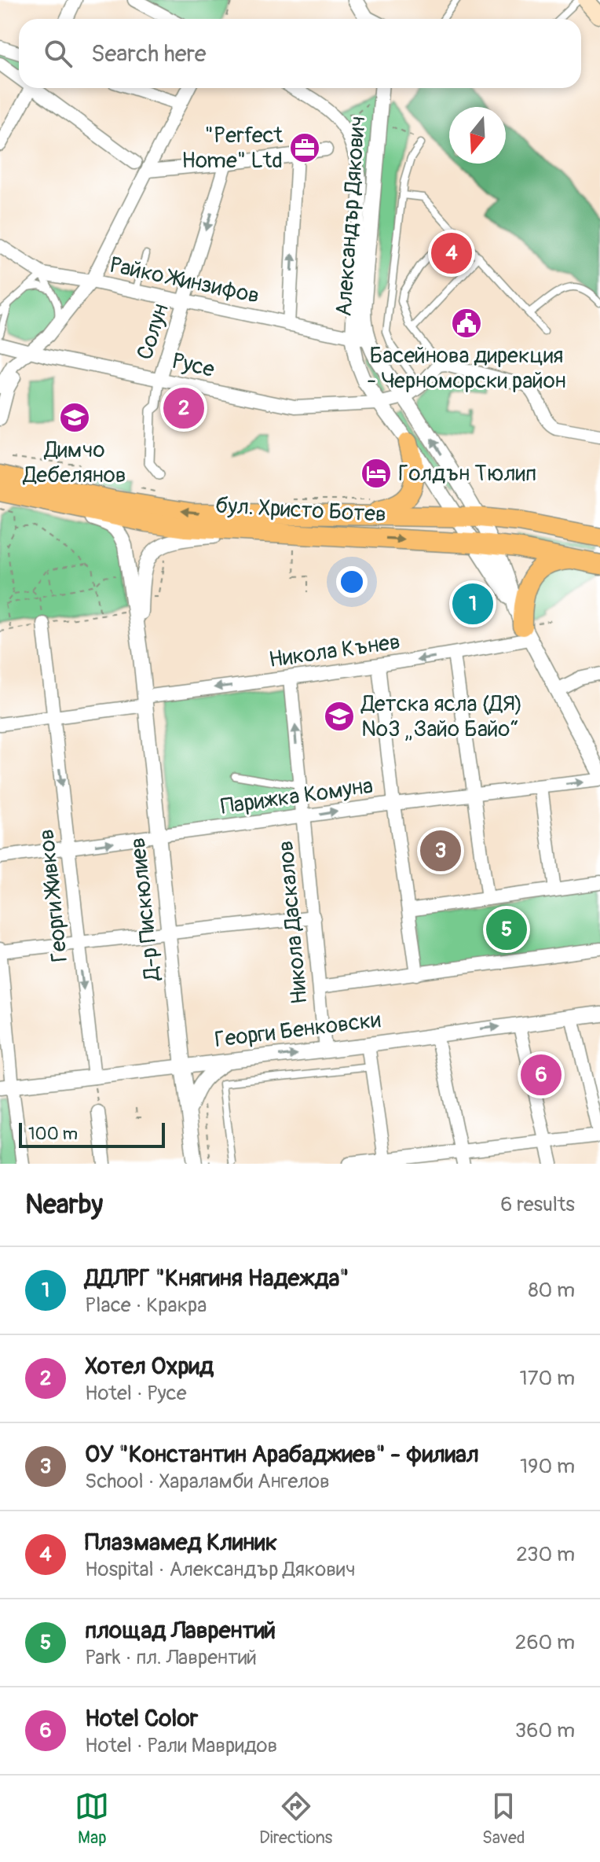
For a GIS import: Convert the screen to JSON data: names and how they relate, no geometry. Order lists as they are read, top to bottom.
{
  "streets": {
    "main road": ["бул. Христо Ботев"],
    "street": [
      "Александър Дякович",
      "Райко Жинзифов",
      "Солун",
      "Русе",
      "Никола Кънев",
      "Парижка Комуна",
      "Георги Живков",
      "Д-р Пискюлиев",
      "Никола Даскалов",
      "Георги Бенковски"
    ]
  },
  "crossings": [
    ["Александър Дякович", "Райко Жинзифов"],
    ["Александър Дякович", "Русе"],
    ["Александър Дякович", "бул. Христо Ботев"],
    ["Александър Дякович", "Никола Кънев"],
    ["Райко Жинзифов", "Солун"],
    ["Солун", "Русе"],
    ["бул. Христо Ботев", "Д-р Пискюлиев"],
    ["Никола Кънев", "Георги Живков"],
    ["Никола Кънев", "Д-р Пискюлиев"],
    ["Никола Кънев", "Никола Даскалов"],
    ["Парижка Комуна", "Георги Живков"],
    ["Парижка Комуна", "Д-р Пискюлиев"],
    ["Парижка Комуна", "Никола Даскалов"],
    ["Георги Живков", "Георги Бенковски"],
    ["Д-р Пискюлиев", "Георги Бенковски"],
    ["Никола Даскалов", "Георги Бенковски"]
  ],
  "one_way": ["Никола Кънев"],
  "places": {
    "office": ["\"Perfect Home\" Ltd"],
    "public building": ["Басейнова дирекция - Черноморски район"],
    "school or university": ["Димчо Дебелянов", "Детска ясла (ДЯ) №3 „Зайо Байо“"],
    "hotel": ["Голдън Тюлип"]
  },
  "scale_bar": "100 m",
  "north": "bottom",
  "page": {
    "search": "Search here",
    "pins": [
      "4",
      "2",
      "1",
      "3",
      "5",
      "6"
    ],
    "scale": "100 m",
    "heading": ["Nearby", "6 results"],
    "list": [
      {
        "mark": "1",
        "name": "ДДЛРГ \"Княгиня Надежда\"",
        "note": "Place · Кракра",
        "value": "80 m"
      },
      {
        "mark": "2",
        "name": "Хотел Охрид",
        "note": "Hotel · Русе",
        "value": "170 m"
      },
      {
        "mark": "3",
        "name": "ОУ \"Константин Арабаджиев\" - филиал",
        "note": "School · Хараламби Ангелов",
        "value": "190 m"
      },
      {
        "mark": "4",
        "name": "Плазмамед Клиник",
        "note": "Hospital · Александър Дякович",
        "value": "230 m"
      },
      {
        "mark": "5",
        "name": "площад Лаврентий",
        "note": "Park · пл. Лаврентий",
        "value": "260 m"
      },
      {
        "mark": "6",
        "name": "Hotel Color",
        "note": "Hotel · Рали Мавридов",
        "value": "360 m"
      }
    ],
    "nav": ["Map", "Directions", "Saved"]
  }
}
